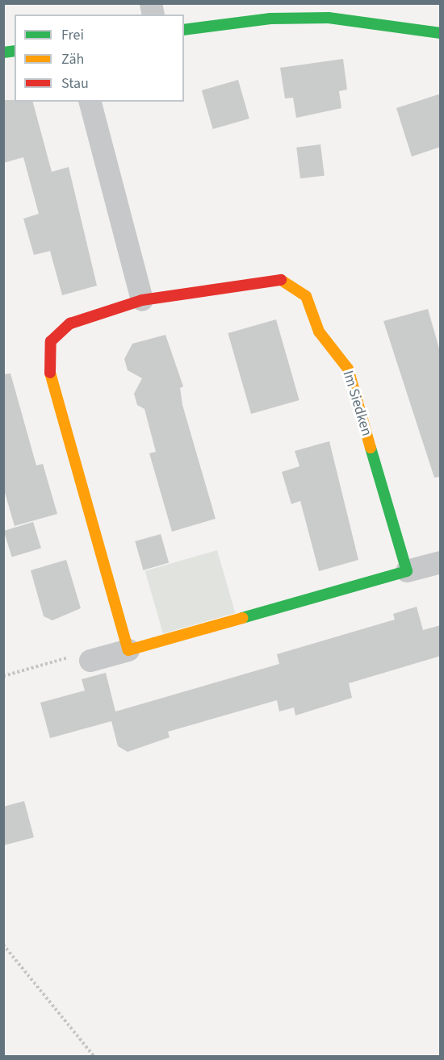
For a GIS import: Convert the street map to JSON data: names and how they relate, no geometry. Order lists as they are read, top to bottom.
{
  "streets": {
    "street": ["Im Siedken"]
  },
  "legend": ["Frei", "Zäh", "Stau"]
}
